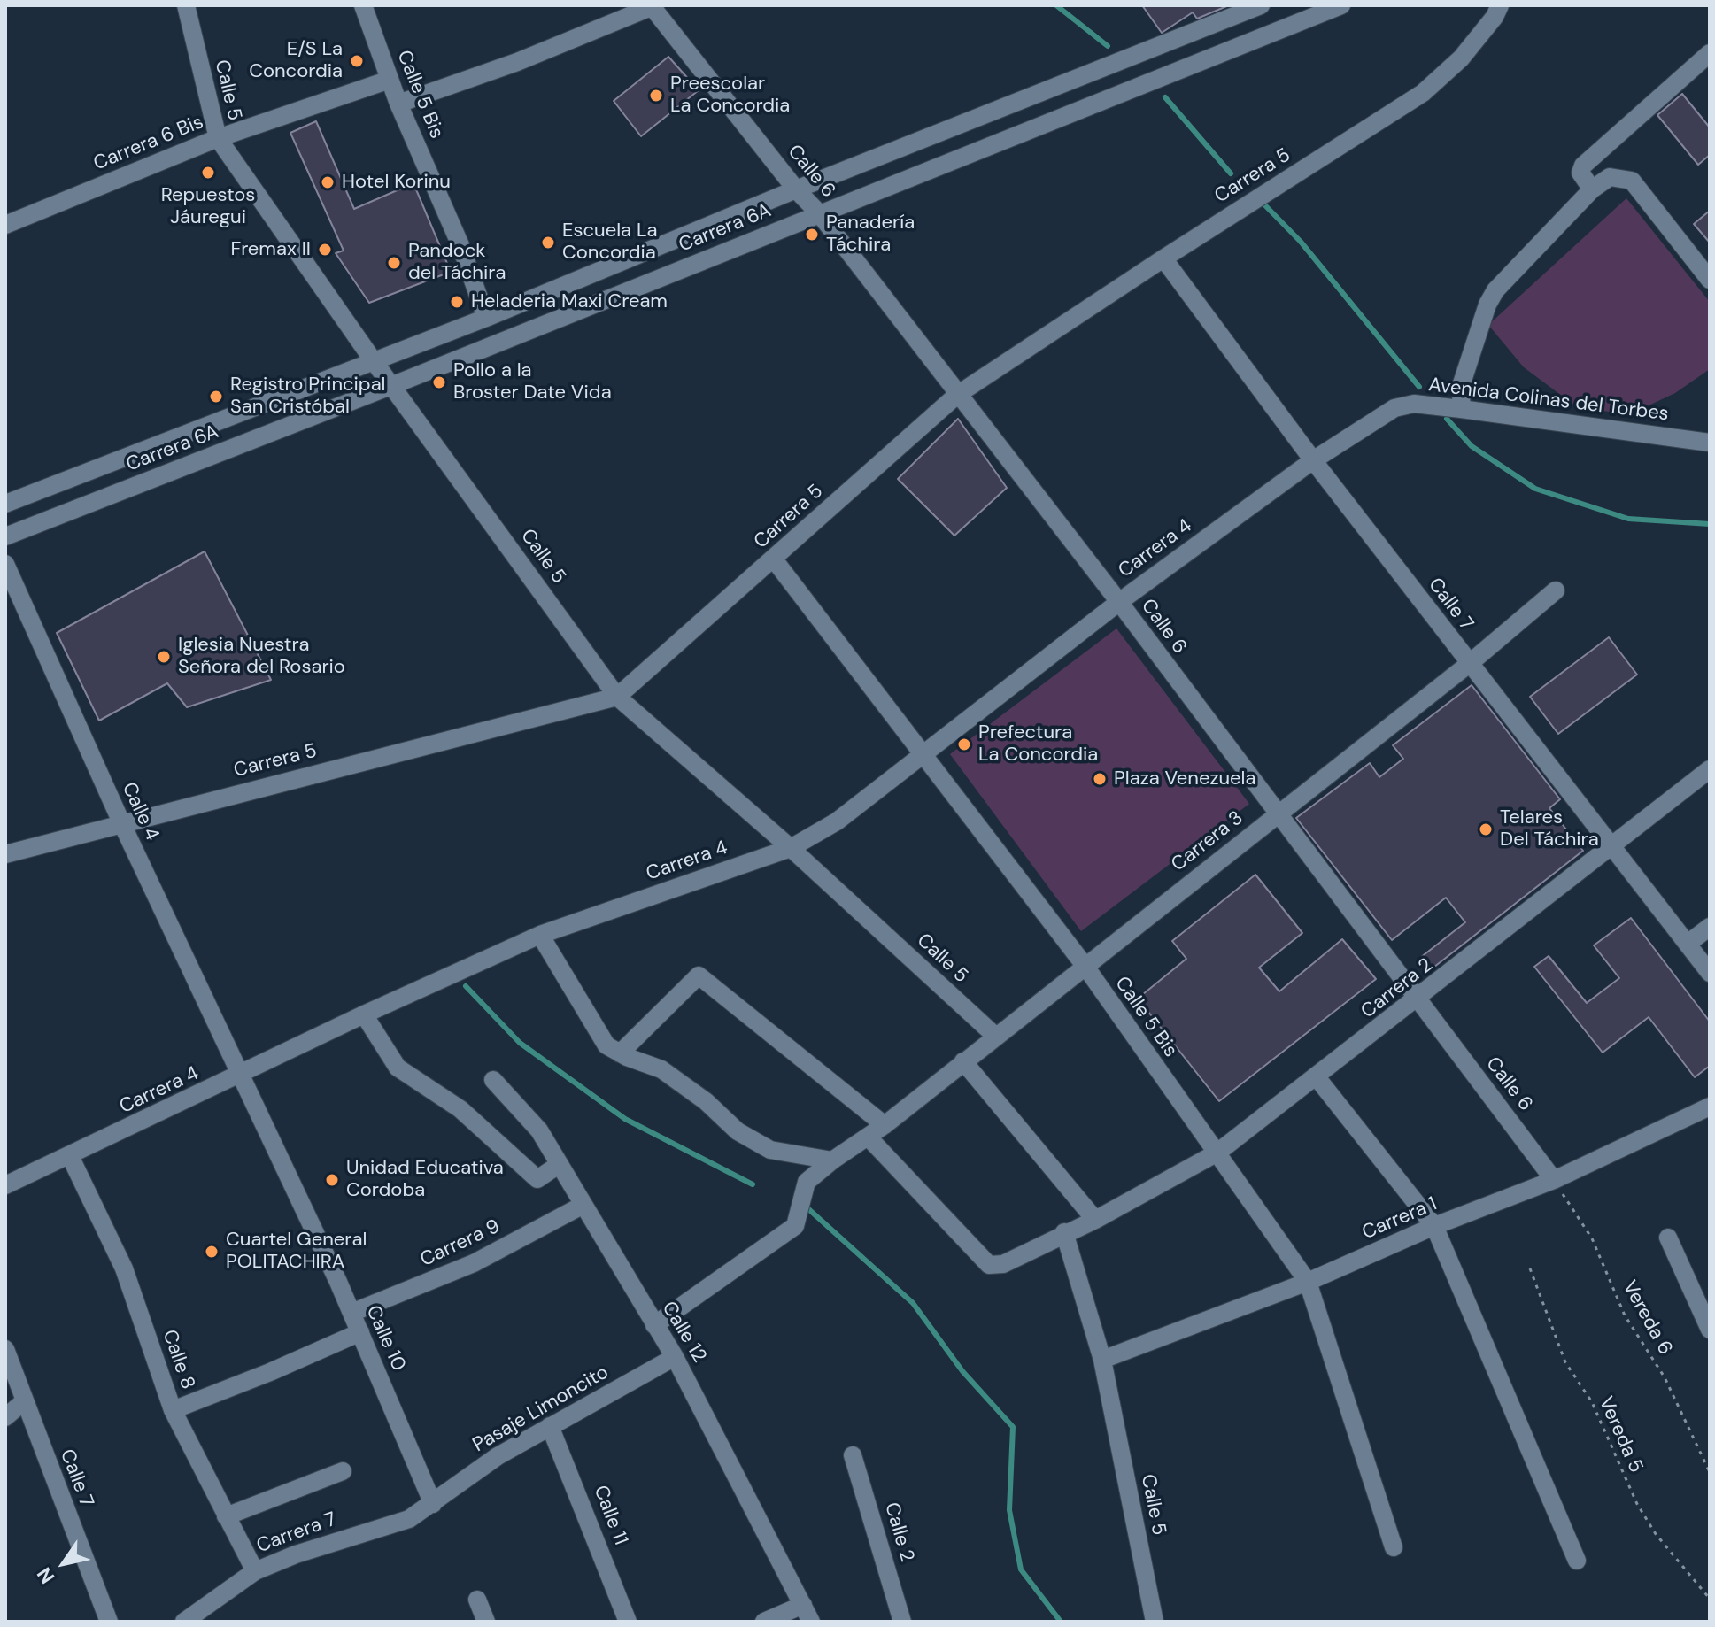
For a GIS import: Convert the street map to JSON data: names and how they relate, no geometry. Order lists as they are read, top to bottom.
{
  "streets": {
    "street": [
      "Calle 5",
      "Calle 5 Bis",
      "Carrera 6 Bis",
      "Calle 6",
      "Carrera 5",
      "Carrera 6A",
      "Avenida Colinas del Torbes",
      "Carrera 4",
      "Calle 7",
      "Calle 4",
      "Carrera 3",
      "Carrera 2",
      "Carrera 1",
      "Carrera 9",
      "Calle 12",
      "Calle 10",
      "Calle 8",
      "Pasaje Limoncito",
      "Calle 11",
      "Calle 2",
      "Carrera 7"
    ],
    "path": ["Vereda 6", "Vereda 5"]
  },
  "crossings": [
    ["Calle 5", "Carrera 6 Bis"],
    ["Calle 5", "Carrera 5"],
    ["Calle 5", "Carrera 6A"],
    ["Calle 5", "Carrera 4"],
    ["Calle 5", "Carrera 3"],
    ["Calle 5", "Carrera 2"],
    ["Calle 5", "Carrera 1"],
    ["Calle 5 Bis", "Carrera 6 Bis"],
    ["Calle 5 Bis", "Carrera 5"],
    ["Calle 5 Bis", "Carrera 6A"],
    ["Calle 5 Bis", "Carrera 4"],
    ["Calle 5 Bis", "Carrera 3"],
    ["Calle 5 Bis", "Carrera 2"],
    ["Calle 5 Bis", "Carrera 1"],
    ["Calle 6", "Carrera 5"],
    ["Calle 6", "Carrera 6A"],
    ["Calle 6", "Carrera 4"],
    ["Calle 6", "Carrera 3"],
    ["Calle 6", "Carrera 2"],
    ["Calle 6", "Carrera 1"],
    ["Calle 6", "Vereda 6"],
    ["Carrera 5", "Calle 7"],
    ["Carrera 5", "Calle 4"],
    ["Avenida Colinas del Torbes", "Carrera 4"],
    ["Avenida Colinas del Torbes", "Calle 7"],
    ["Carrera 4", "Calle 7"],
    ["Carrera 4", "Calle 4"],
    ["Carrera 4", "Calle 10"],
    ["Carrera 4", "Calle 8"],
    ["Calle 7", "Carrera 3"],
    ["Calle 7", "Carrera 2"],
    ["Calle 4", "Calle 10"],
    ["Carrera 3", "Carrera 2"],
    ["Carrera 3", "Calle 12"],
    ["Carrera 1", "Vereda 6"],
    ["Carrera 9", "Calle 12"],
    ["Carrera 9", "Calle 10"],
    ["Calle 12", "Pasaje Limoncito"],
    ["Calle 10", "Pasaje Limoncito"],
    ["Calle 10", "Carrera 7"],
    ["Calle 8", "Carrera 7"],
    ["Pasaje Limoncito", "Calle 11"],
    ["Pasaje Limoncito", "Carrera 7"]
  ],
  "places": [
    "E/S La Concordia",
    "Preescolar La Concordia",
    "Repuestos Jáuregui",
    "Hotel Korinu",
    "Panadería Táchira",
    "Escuela La Concordia",
    "Fremax II",
    "Pandock del Táchira",
    "Heladeria Maxi Cream",
    "Pollo a la Broster Date Vida",
    "Registro Principal San Cristóbal",
    "Iglesia Nuestra Señora del Rosario",
    "Prefectura La Concordia",
    "Plaza Venezuela",
    "Telares Del Táchira",
    "Unidad Educativa Cordoba",
    "Cuartel General POLITACHIRA"
  ],
  "north": "bottom left"
}
